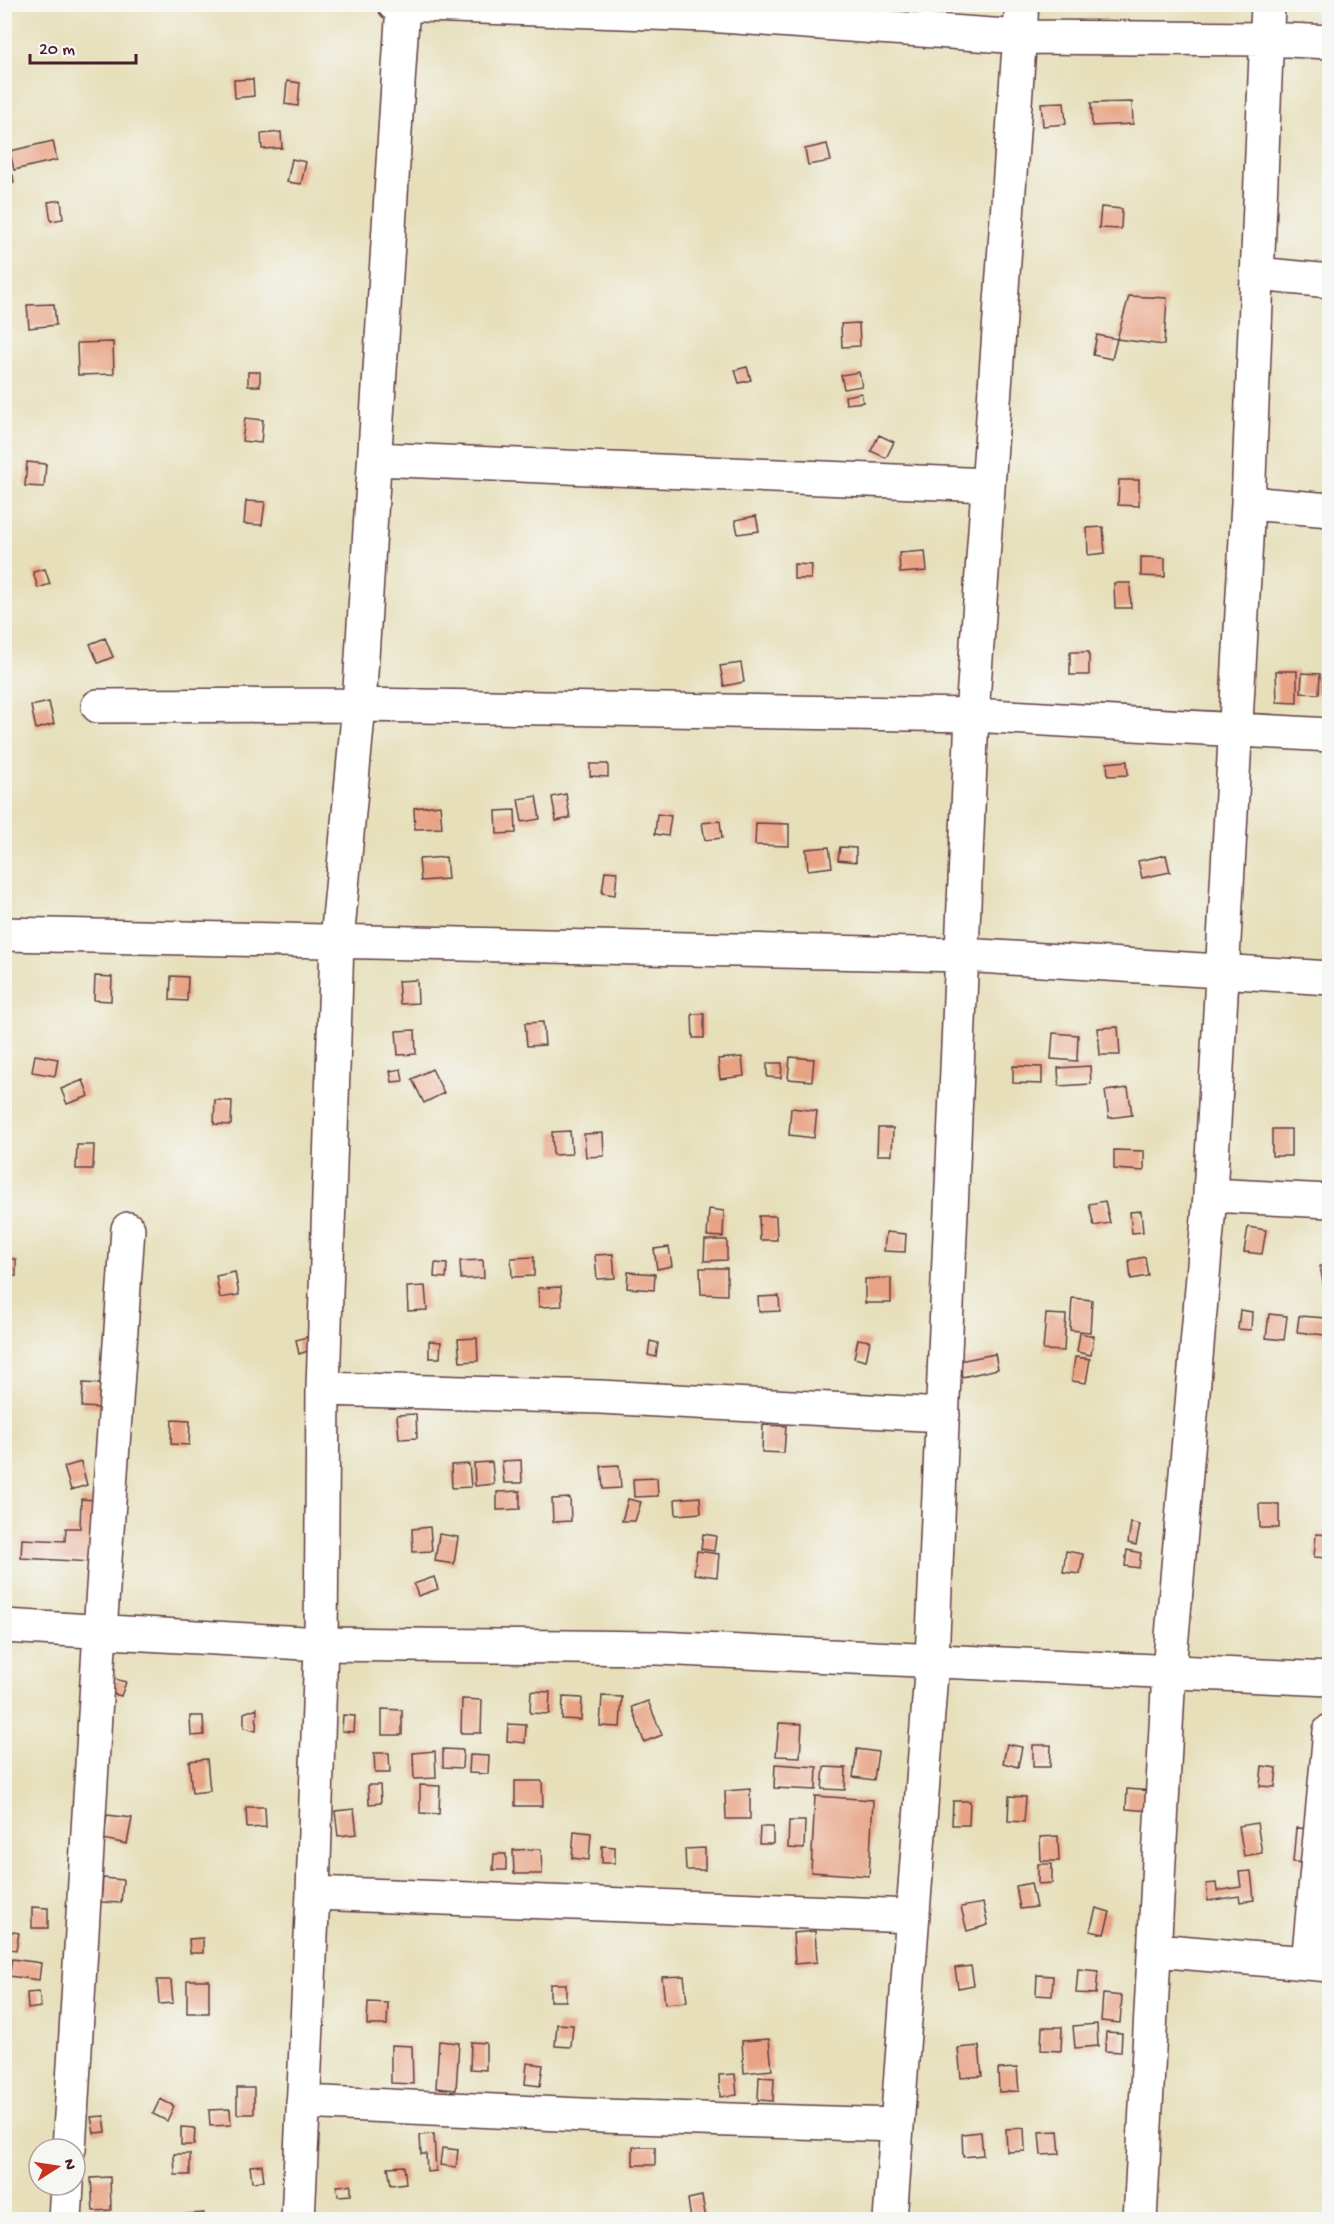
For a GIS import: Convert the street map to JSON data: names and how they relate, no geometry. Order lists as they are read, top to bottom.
{
  "scale_bar": "20 m",
  "north": "right"
}
